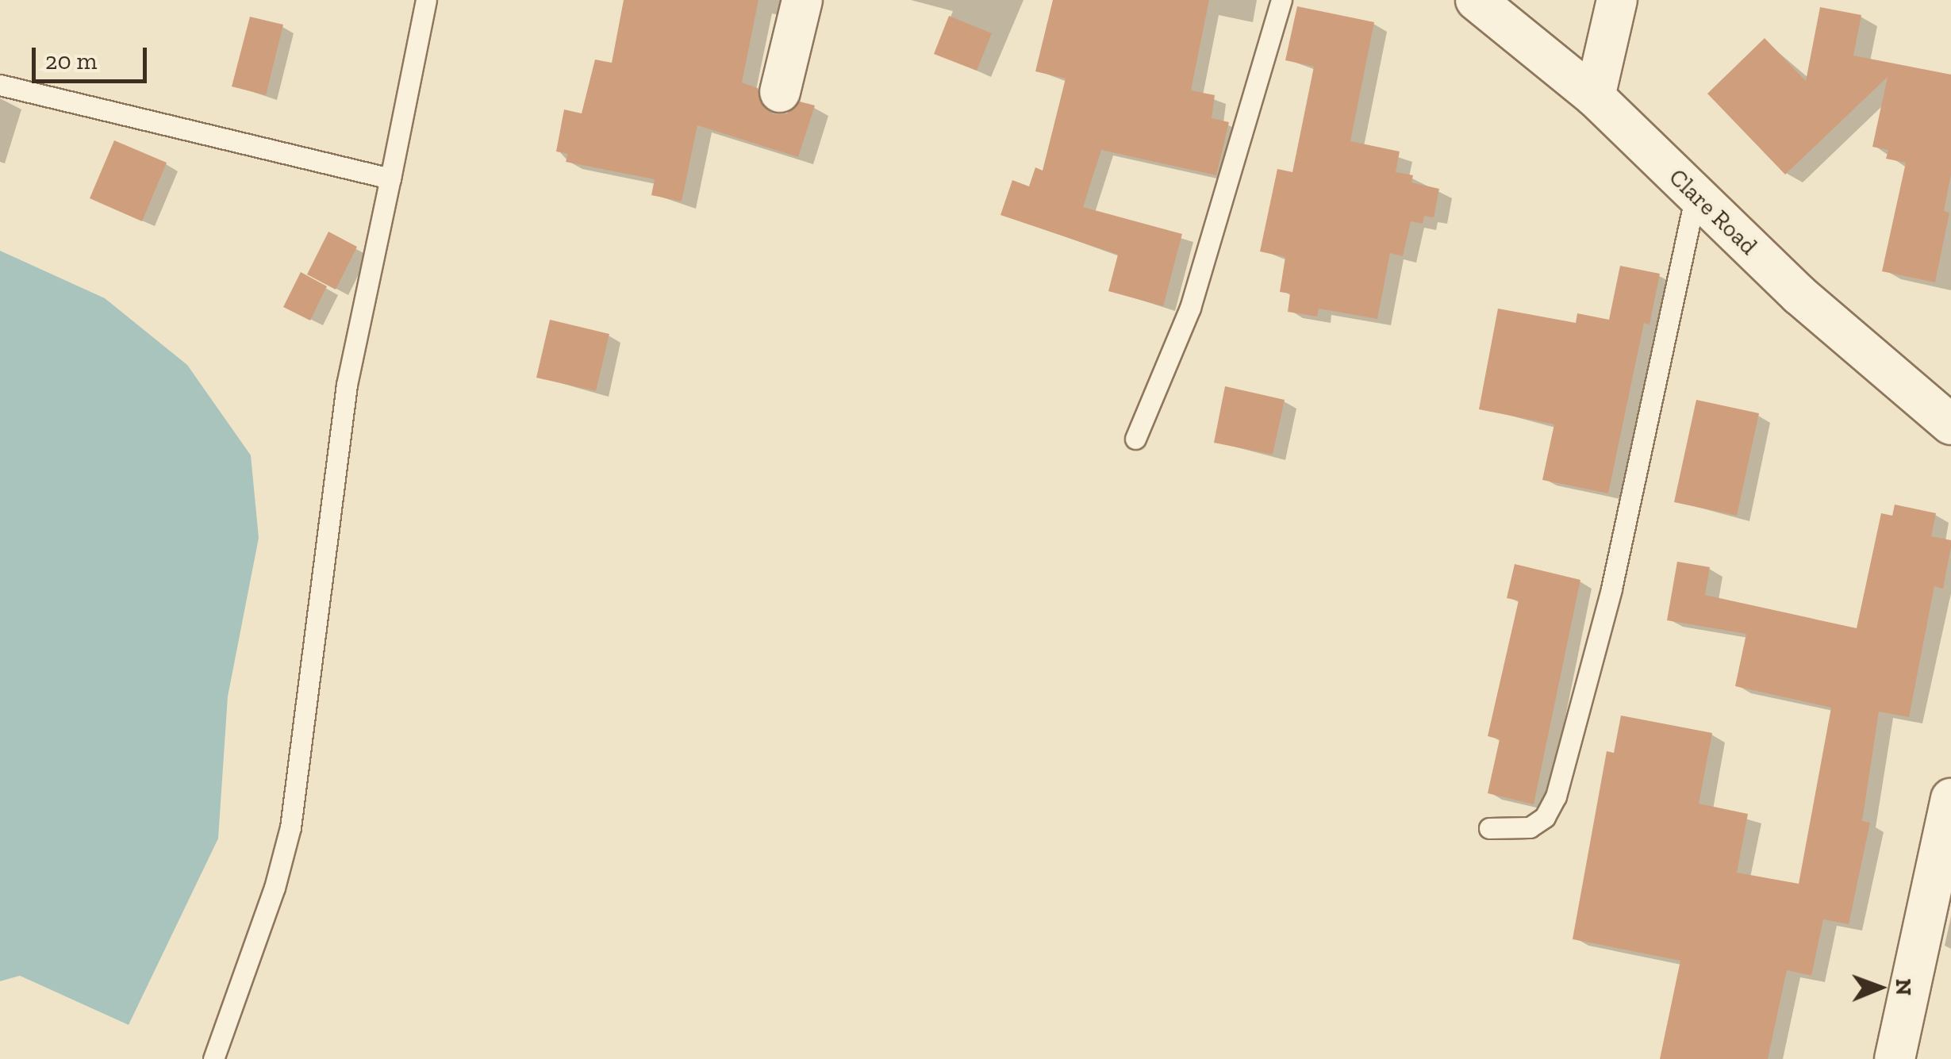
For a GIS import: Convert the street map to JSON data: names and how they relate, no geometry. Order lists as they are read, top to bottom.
{
  "streets": {
    "street": ["Clare Road"]
  },
  "scale_bar": "20 m",
  "north": "right"
}
